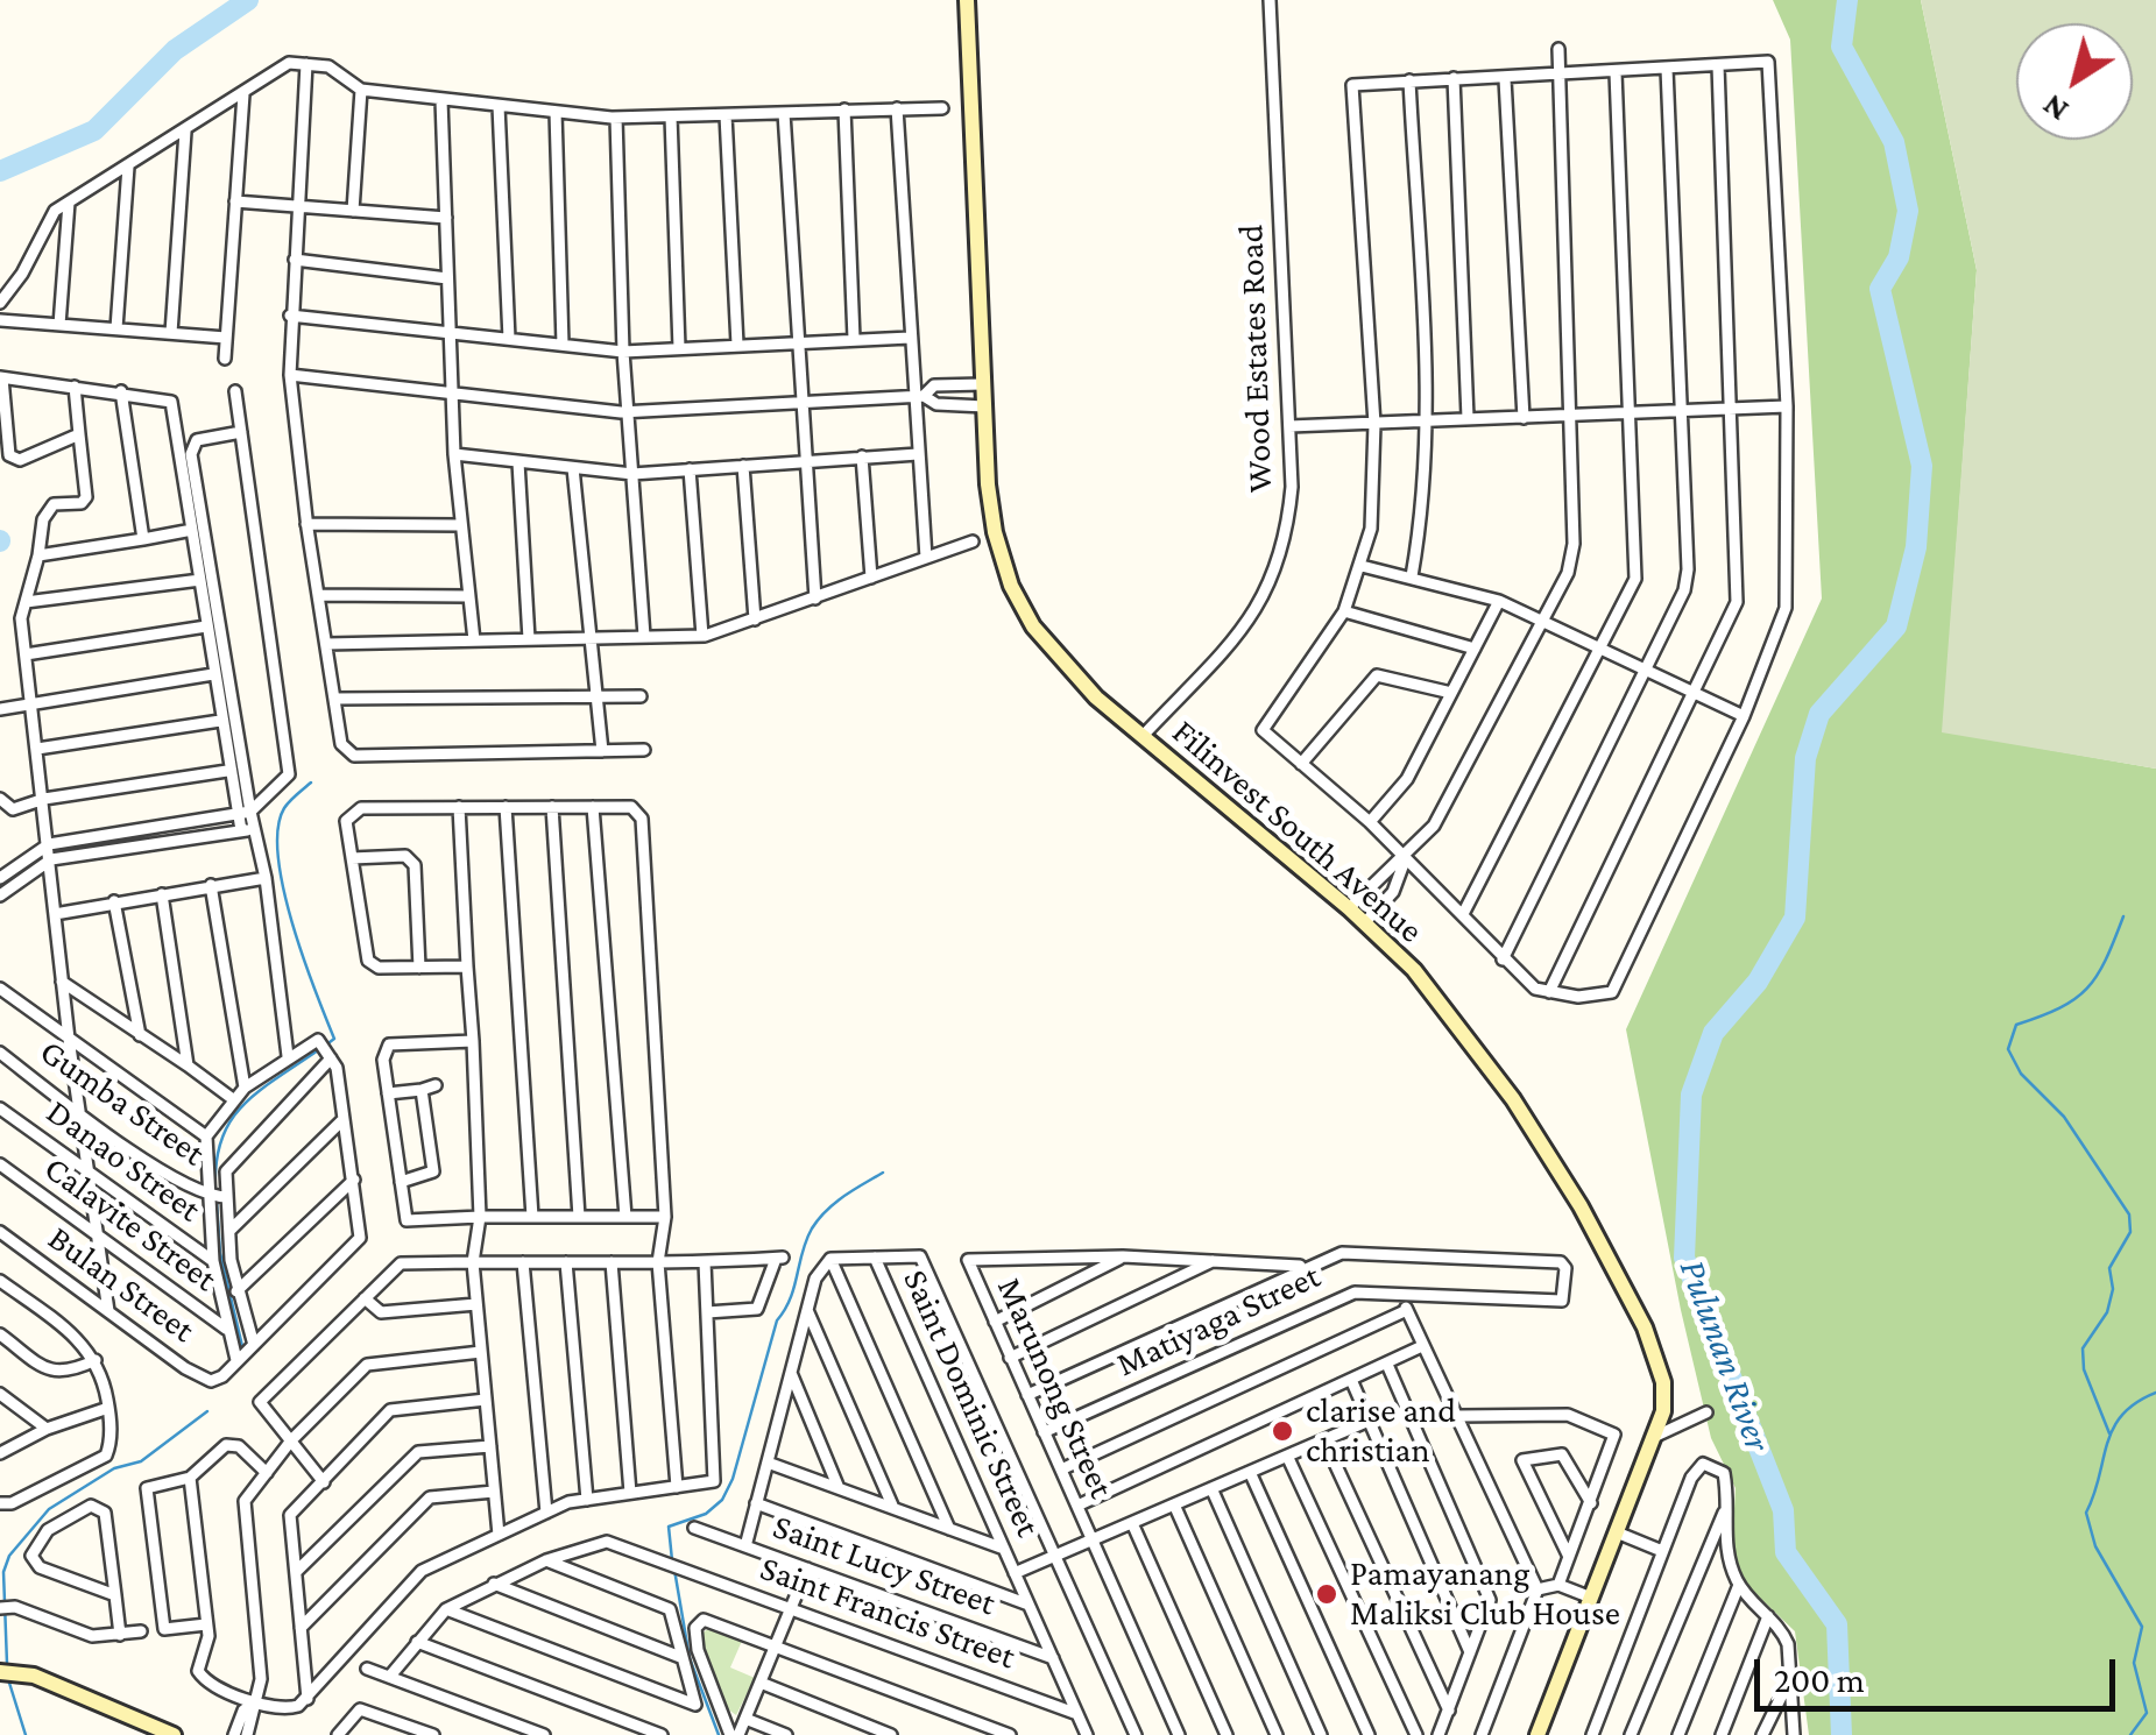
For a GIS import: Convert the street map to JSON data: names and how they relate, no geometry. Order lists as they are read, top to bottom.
{
  "streets": {
    "street": [
      "Wood Estates Road",
      "Filinvest South Avenue",
      "Gumba Street",
      "Danao Street",
      "Calavite Street",
      "Bulan Street",
      "Matiyaga Street",
      "Marunong Street",
      "Saint Dominic Street",
      "Saint Lucy Street",
      "Saint Francis Street"
    ]
  },
  "crossings": [
    ["Wood Estates Road", "Filinvest South Avenue"],
    ["Matiyaga Street", "Marunong Street"],
    ["Saint Dominic Street", "Saint Lucy Street"],
    ["Saint Dominic Street", "Saint Francis Street"]
  ],
  "water": ["Pulunan River"],
  "places": ["clarise and christian", "Pamayanang Maliksi Club House"],
  "scale_bar": "200 m",
  "north": "bottom left"
}
